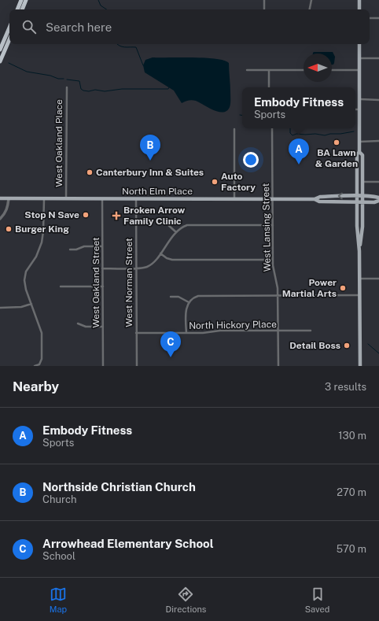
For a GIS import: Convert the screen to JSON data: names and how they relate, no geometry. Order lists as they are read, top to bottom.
{
  "streets": {
    "main road": ["North Elm Place"],
    "street": [
      "West Oakland Place",
      "West Lansing Street",
      "West Oakland Street",
      "West Norman Street",
      "North Hickory Place"
    ]
  },
  "crossings": [
    ["West Oakland Place", "North Elm Place"],
    ["North Elm Place", "West Lansing Street"],
    ["North Elm Place", "West Oakland Street"],
    ["North Elm Place", "West Norman Street"],
    ["West Lansing Street", "North Hickory Place"],
    ["West Norman Street", "North Hickory Place"]
  ],
  "places": {
    "other": [
      "BA Lawn & Garden",
      "Canterbury Inn & Suites",
      "Auto Factory",
      "Stop N Save",
      "Burger King",
      "Power Martial Arts",
      "Detail Boss"
    ],
    "health": ["Broken Arrow Family Clinic"]
  },
  "north": "left",
  "page": {
    "search": "Search here",
    "popup": ["Embody Fitness", "Sports"],
    "pins": ["B", "A", "C"],
    "heading": ["Nearby", "3 results"],
    "list": [
      {
        "mark": "A",
        "name": "Embody Fitness",
        "note": "Sports",
        "value": "130 m"
      },
      {
        "mark": "B",
        "name": "Northside Christian Church",
        "note": "Church",
        "value": "270 m"
      },
      {
        "mark": "C",
        "name": "Arrowhead Elementary School",
        "note": "School",
        "value": "570 m"
      }
    ],
    "nav": ["Map", "Directions", "Saved"]
  }
}
